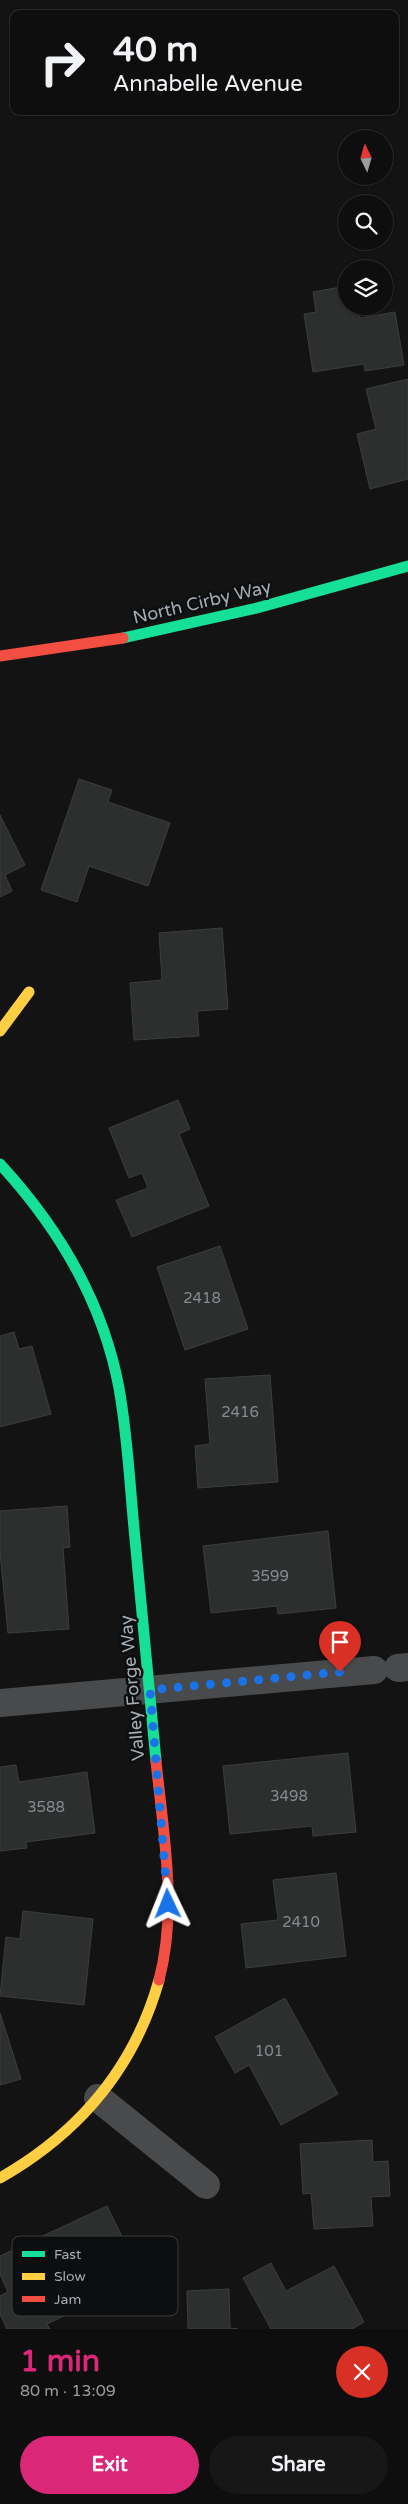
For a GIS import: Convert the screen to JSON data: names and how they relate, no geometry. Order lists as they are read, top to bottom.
{
  "streets": {
    "street": ["North Cirby Way", "Valley Forge Way"]
  },
  "house_numbers": [
    "2418",
    "2416",
    "3599",
    "3498",
    "3588",
    "2410",
    "101"
  ],
  "legend": ["Fast", "Slow", "Jam"],
  "north": "top",
  "page": {
    "turn": ["40 m", "Annabelle Avenue"],
    "heading": ["1 min", "80 m · 13:09"],
    "buttons": ["Exit", "Share"]
  }
}
